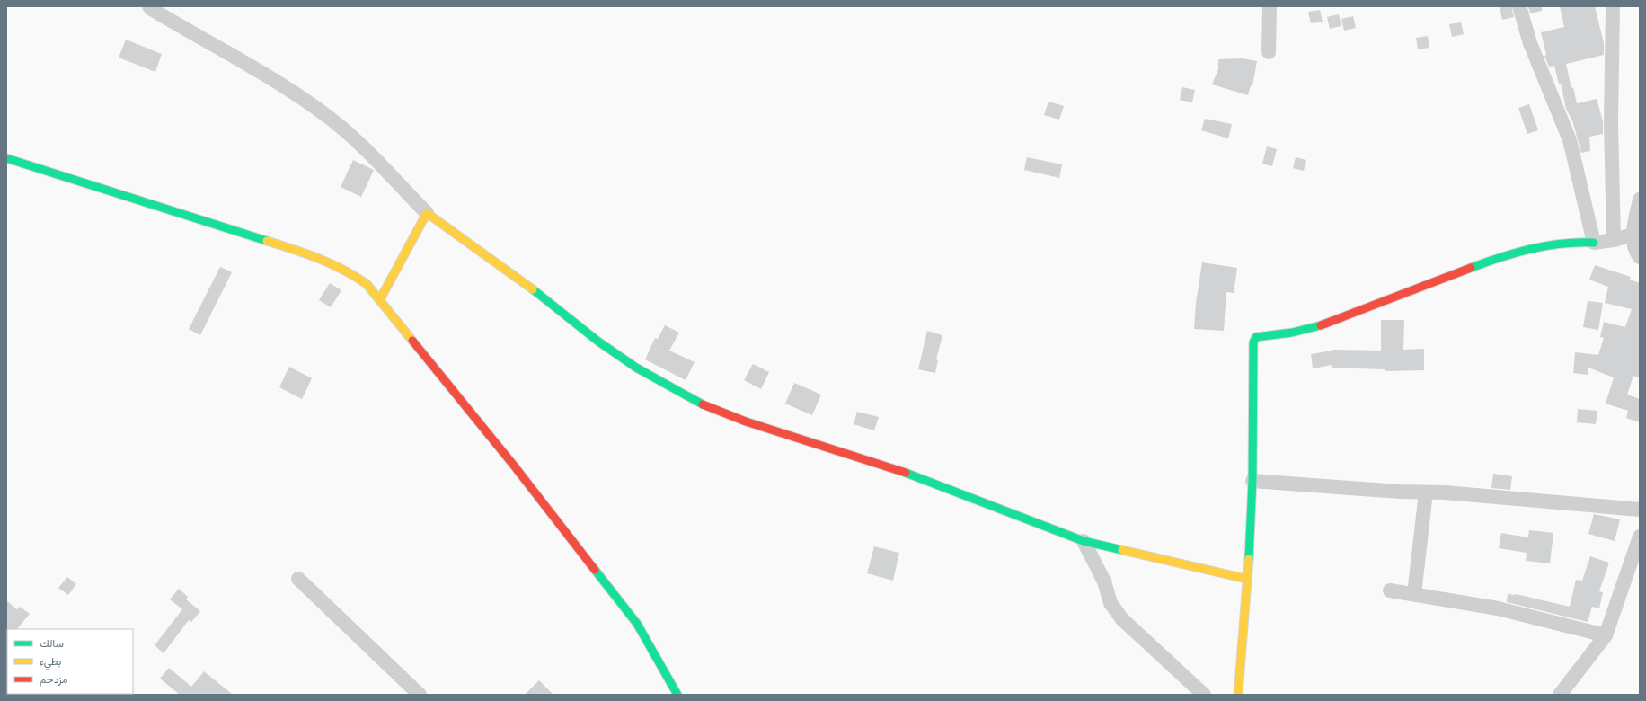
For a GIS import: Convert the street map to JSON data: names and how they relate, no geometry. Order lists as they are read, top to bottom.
{
  "legend": ["سالك", "بطيء", "مزدحم"]
}
